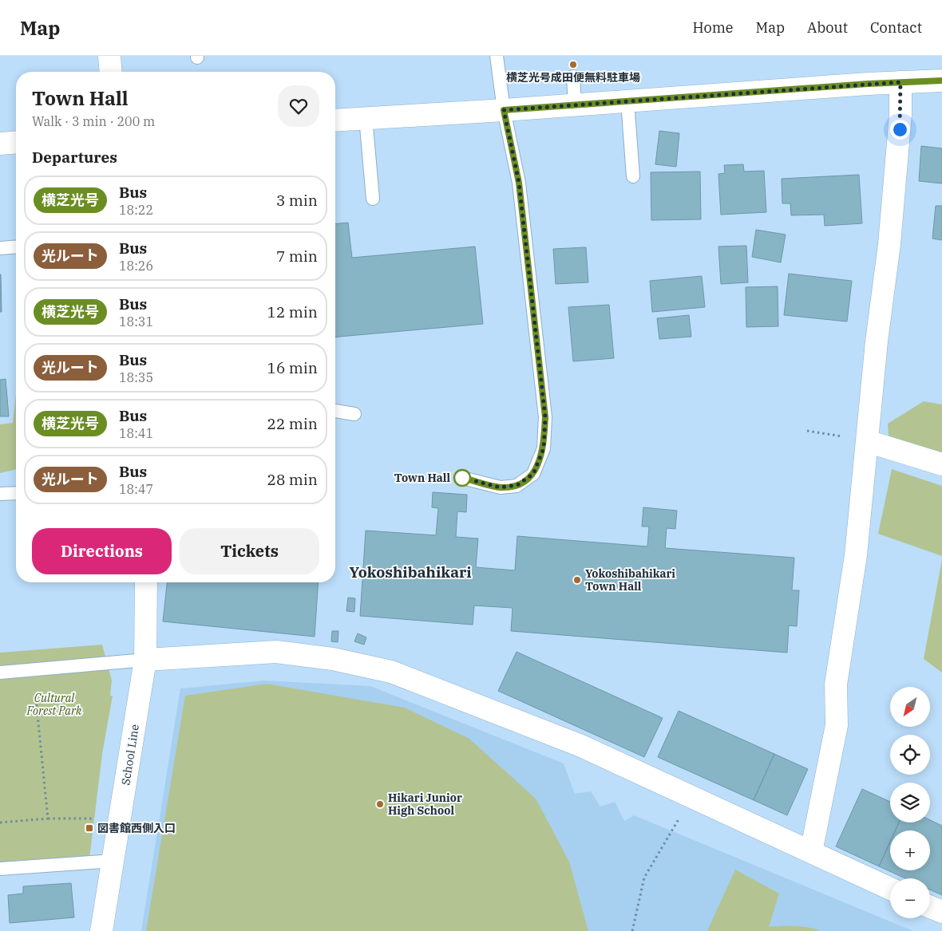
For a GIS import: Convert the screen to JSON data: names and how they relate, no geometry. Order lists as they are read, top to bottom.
{
  "streets": {
    "street": ["School Line"]
  },
  "districts": ["Yokoshibahikari"],
  "parks": ["Cultural Forest Park"],
  "places": {
    "other": [
      "横芝光号成田便無料駐車場",
      "Town Hall",
      "Yokoshibahikari Town Hall",
      "Hikari Junior High School"
    ],
    "transit": ["図書館西側入口"]
  },
  "lines": ["bus line 横芝光号"],
  "north": "bottom left",
  "page": {
    "header": "Map",
    "nav": [
      "Home",
      "Map",
      "About",
      "Contact"
    ],
    "heading": [
      ["Town Hall", "Walk · 3 min · 200 m"],
      "Departures"
    ],
    "list": [
      {
        "mark": "横芝光号",
        "name": "Bus",
        "note": "18:22",
        "value": "3 min"
      },
      {
        "mark": "光ルート",
        "name": "Bus",
        "note": "18:26",
        "value": "7 min"
      },
      {
        "mark": "横芝光号",
        "name": "Bus",
        "note": "18:31",
        "value": "12 min"
      },
      {
        "mark": "光ルート",
        "name": "Bus",
        "note": "18:35",
        "value": "16 min"
      },
      {
        "mark": "横芝光号",
        "name": "Bus",
        "note": "18:41",
        "value": "22 min"
      },
      {
        "mark": "光ルート",
        "name": "Bus",
        "note": "18:47",
        "value": "28 min"
      }
    ],
    "buttons": ["Directions", "Tickets"],
    "map_buttons": ["+", "−"]
  }
}
